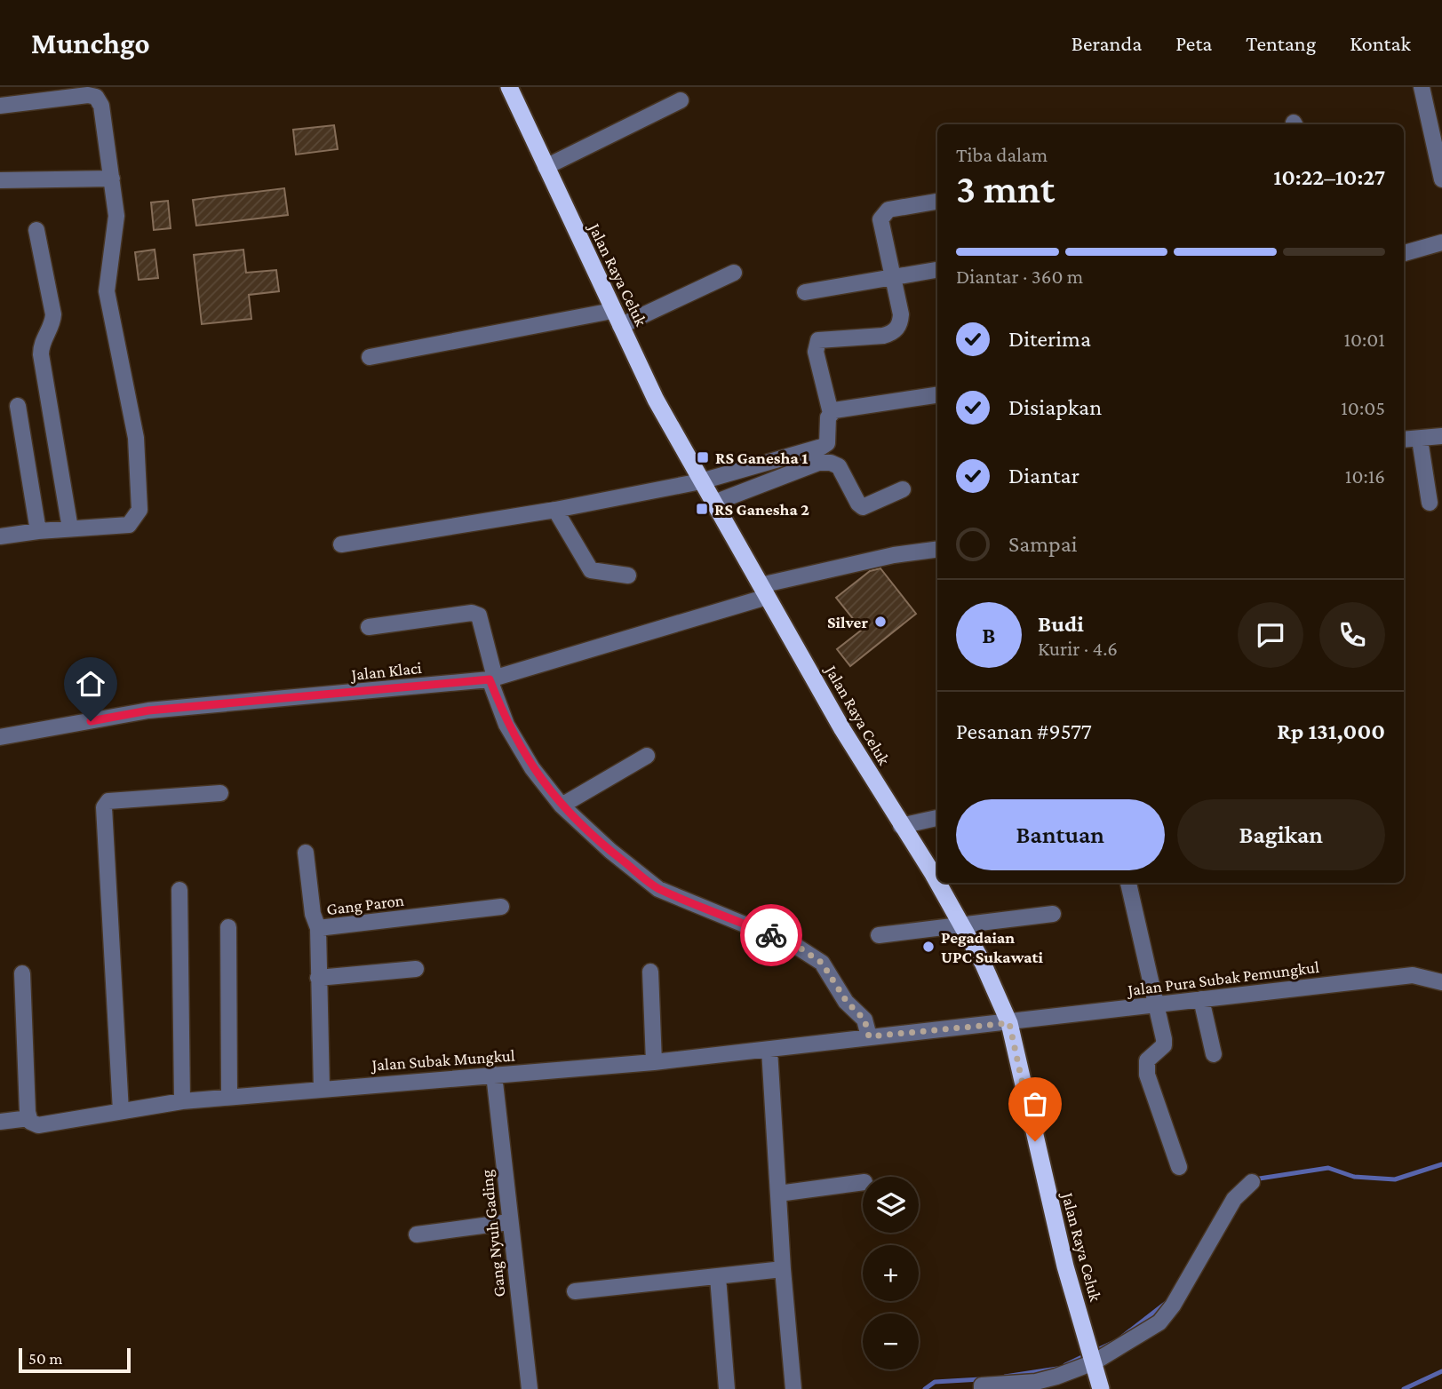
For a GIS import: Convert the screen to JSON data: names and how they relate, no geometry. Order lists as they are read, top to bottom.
{
  "streets": {
    "highway": ["Jalan Raya Celuk"],
    "street": [
      "Jalan Klaci",
      "Gang Paron",
      "Jalan Pura Subak Pemungkul",
      "Jalan Subak Mungkul",
      "Gang Nyuh Gading"
    ]
  },
  "crossings": [
    ["Jalan Raya Celuk", "Jalan Klaci"],
    ["Jalan Raya Celuk", "Jalan Pura Subak Pemungkul"],
    ["Jalan Raya Celuk", "Jalan Subak Mungkul"],
    ["Gang Paron", "Jalan Subak Mungkul"],
    ["Jalan Pura Subak Pemungkul", "Jalan Subak Mungkul"],
    ["Jalan Subak Mungkul", "Gang Nyuh Gading"]
  ],
  "places": {
    "transit": ["RS Ganesha 1", "RS Ganesha 2"],
    "other": ["Silver", "Pegadaian UPC Sukawati"]
  },
  "scale_bar": "50 m",
  "page": {
    "header": "Munchgo",
    "nav": [
      "Beranda",
      "Peta",
      "Tentang",
      "Kontak"
    ],
    "heading": ["3 mnt", "Tiba dalam", "10:22–10:27"],
    "panel": [
      "Budi",
      "Kurir · 4.6",
      "Pesanan #9577",
      "Rp 131,000"
    ],
    "bar": "Diantar · 360 m",
    "list": [
      ["Diterima", "10:01"],
      ["Disiapkan", "10:05"],
      ["Diantar", "10:16"],
      "Sampai"
    ],
    "round": "B",
    "buttons": ["Bantuan", "Bagikan"],
    "map_buttons": ["+", "−"],
    "scale": "50 m"
  }
}
